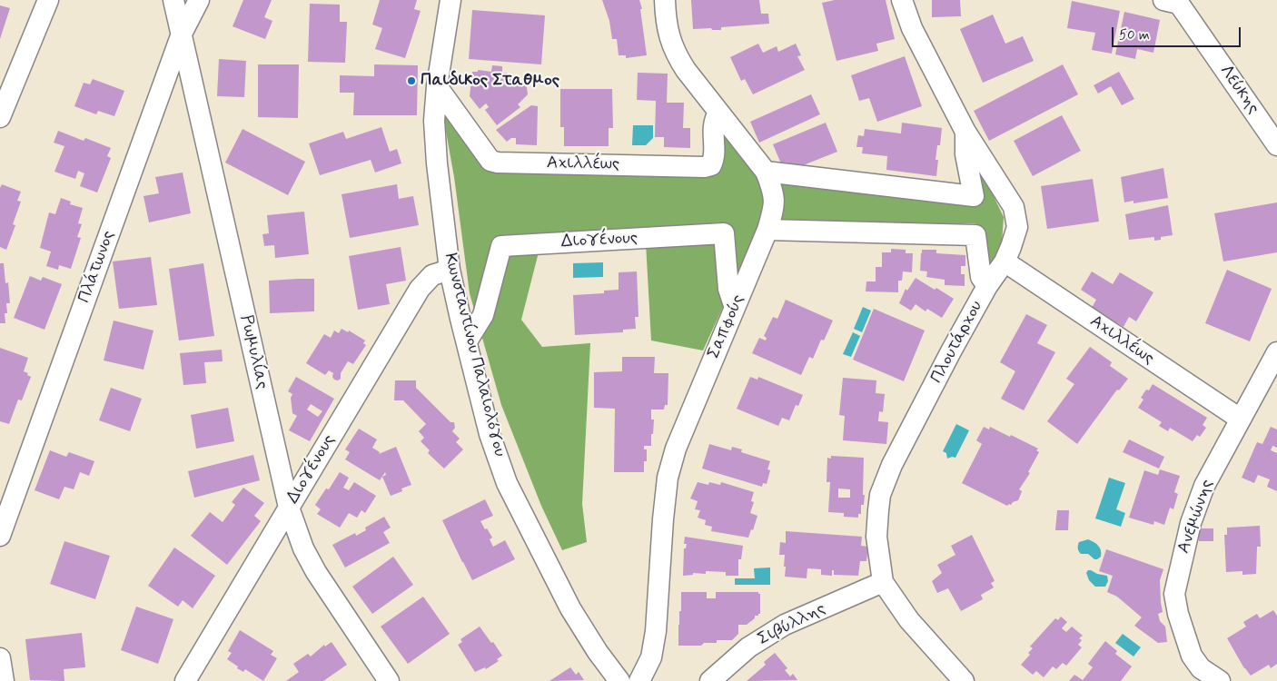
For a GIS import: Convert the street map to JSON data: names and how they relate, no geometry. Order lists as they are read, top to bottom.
{
  "streets": {
    "street": [
      "Λεύκης",
      "Αχιλλέως",
      "Διογένους",
      "Πλάτωνος",
      "Σαπφούς",
      "Πλουτάρχου",
      "Ρωμυλίας",
      "Κωνσταντίνου Παλαιολόγου",
      "Ανεμώνης",
      "Σιβύλλης"
    ]
  },
  "crossings": [
    ["Αχιλλέως", "Σαπφούς"],
    ["Αχιλλέως", "Πλουτάρχου"],
    ["Αχιλλέως", "Κωνσταντίνου Παλαιολόγου"],
    ["Αχιλλέως", "Ανεμώνης"],
    ["Διογένους", "Σαπφούς"],
    ["Διογένους", "Ρωμυλίας"],
    ["Διογένους", "Κωνσταντίνου Παλαιολόγου"],
    ["Πλάτωνος", "Ρωμυλίας"],
    ["Πλουτάρχου", "Σιβύλλης"]
  ],
  "places": ["Παιδικος Σταθμος"],
  "scale_bar": "50 m"
}
